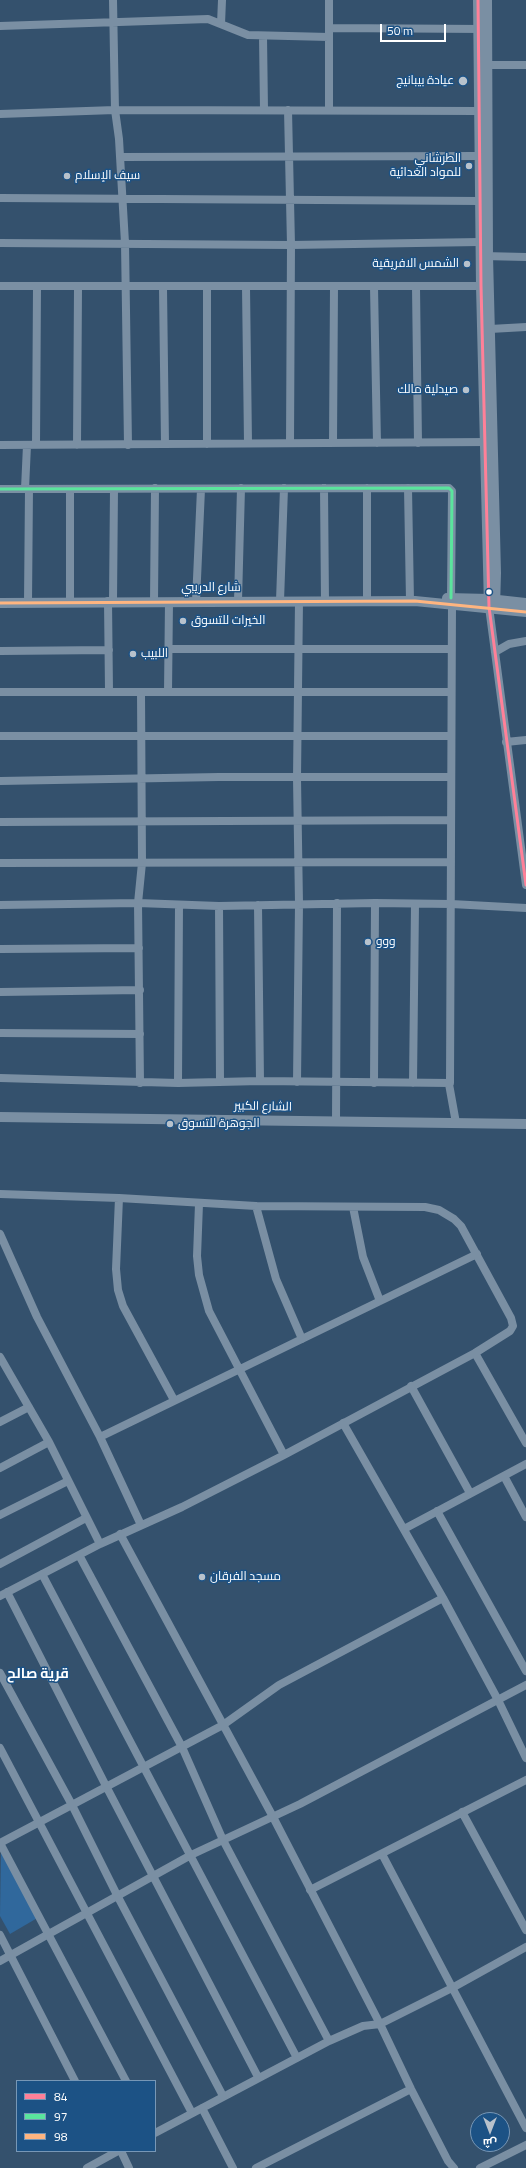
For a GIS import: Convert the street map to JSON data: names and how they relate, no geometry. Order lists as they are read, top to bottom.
{
  "streets": {
    "street": ["شارع الدريبي", "الشارع الكبير"]
  },
  "districts": ["قرية صالح"],
  "places": [
    "عيادة بيبانيج",
    "الطرشاني للمواد الغدائية",
    "سيف الإسلام",
    "الشمس الافريقية",
    "صيدلية مالك",
    "الخيرات للتسوق",
    "اللبيب",
    "ووو",
    "الجوهرة للتسوق",
    "مسجد الفرقان"
  ],
  "lines": ["transit line 84", "transit line 97", "transit line 98"],
  "legend": ["84", "97", "98"],
  "scale_bar": "50 m",
  "north": "bottom"
}
